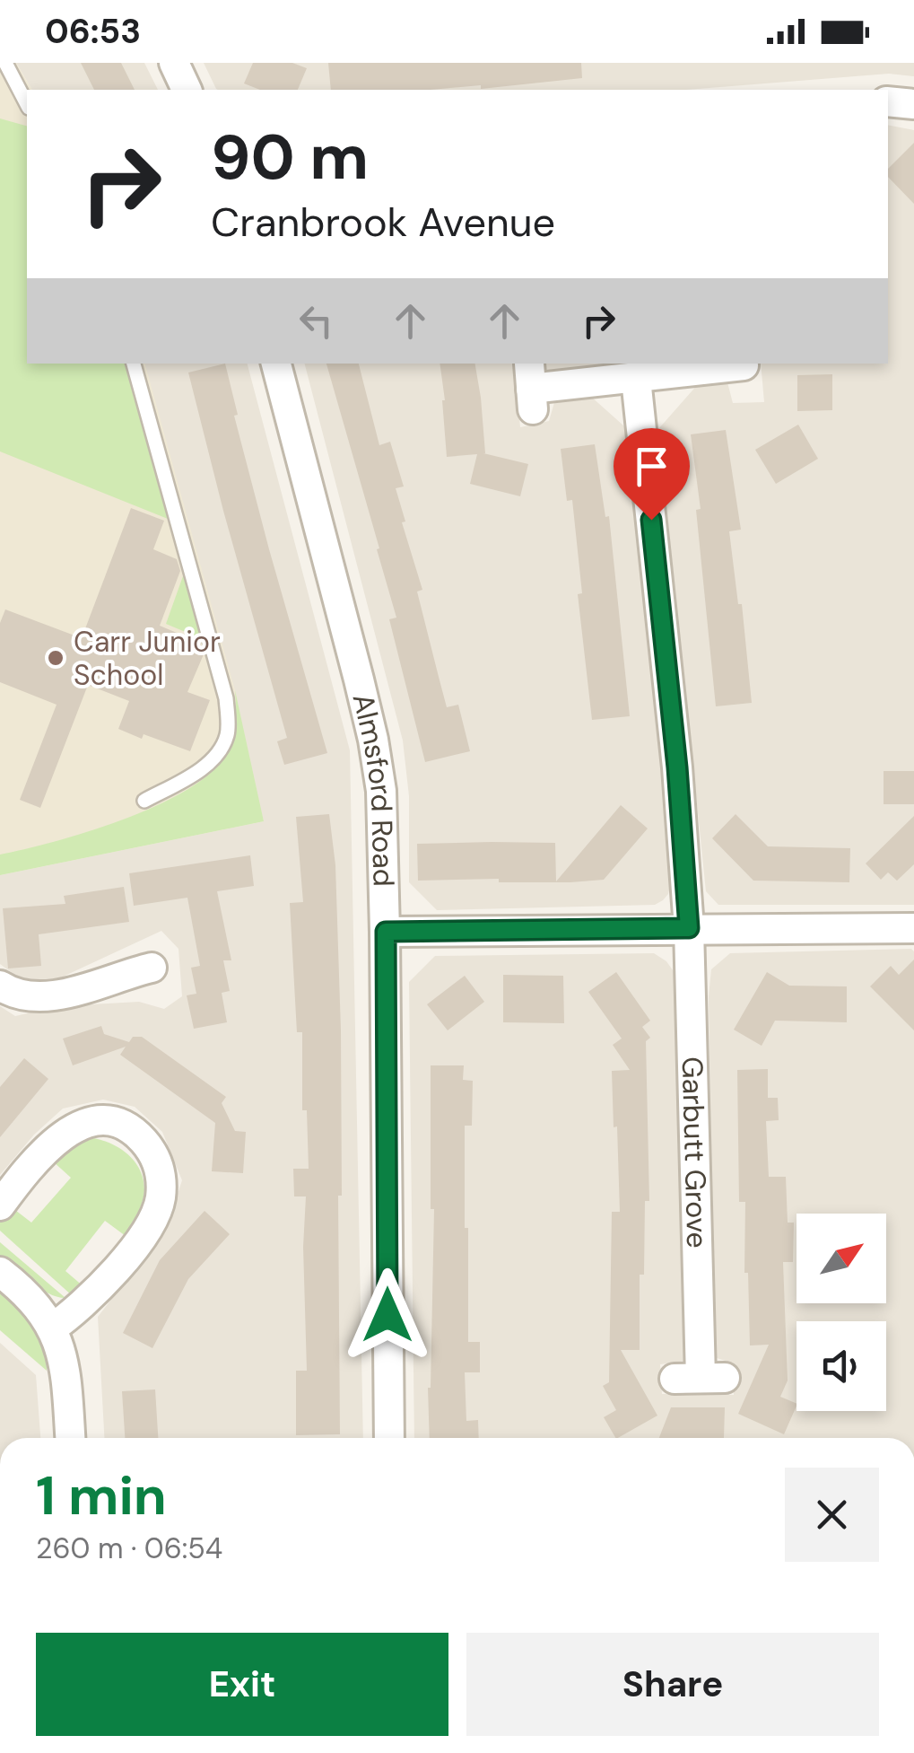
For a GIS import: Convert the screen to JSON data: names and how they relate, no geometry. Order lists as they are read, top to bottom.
{
  "streets": {
    "street": ["Almsford Road", "Garbutt Grove"]
  },
  "places": ["Carr Junior School"],
  "north": "top right",
  "page": {
    "status": "06:53",
    "turn": ["90 m", "Cranbrook Avenue"],
    "heading": ["1 min", "260 m · 06:54"],
    "buttons": ["Exit", "Share"]
  }
}
